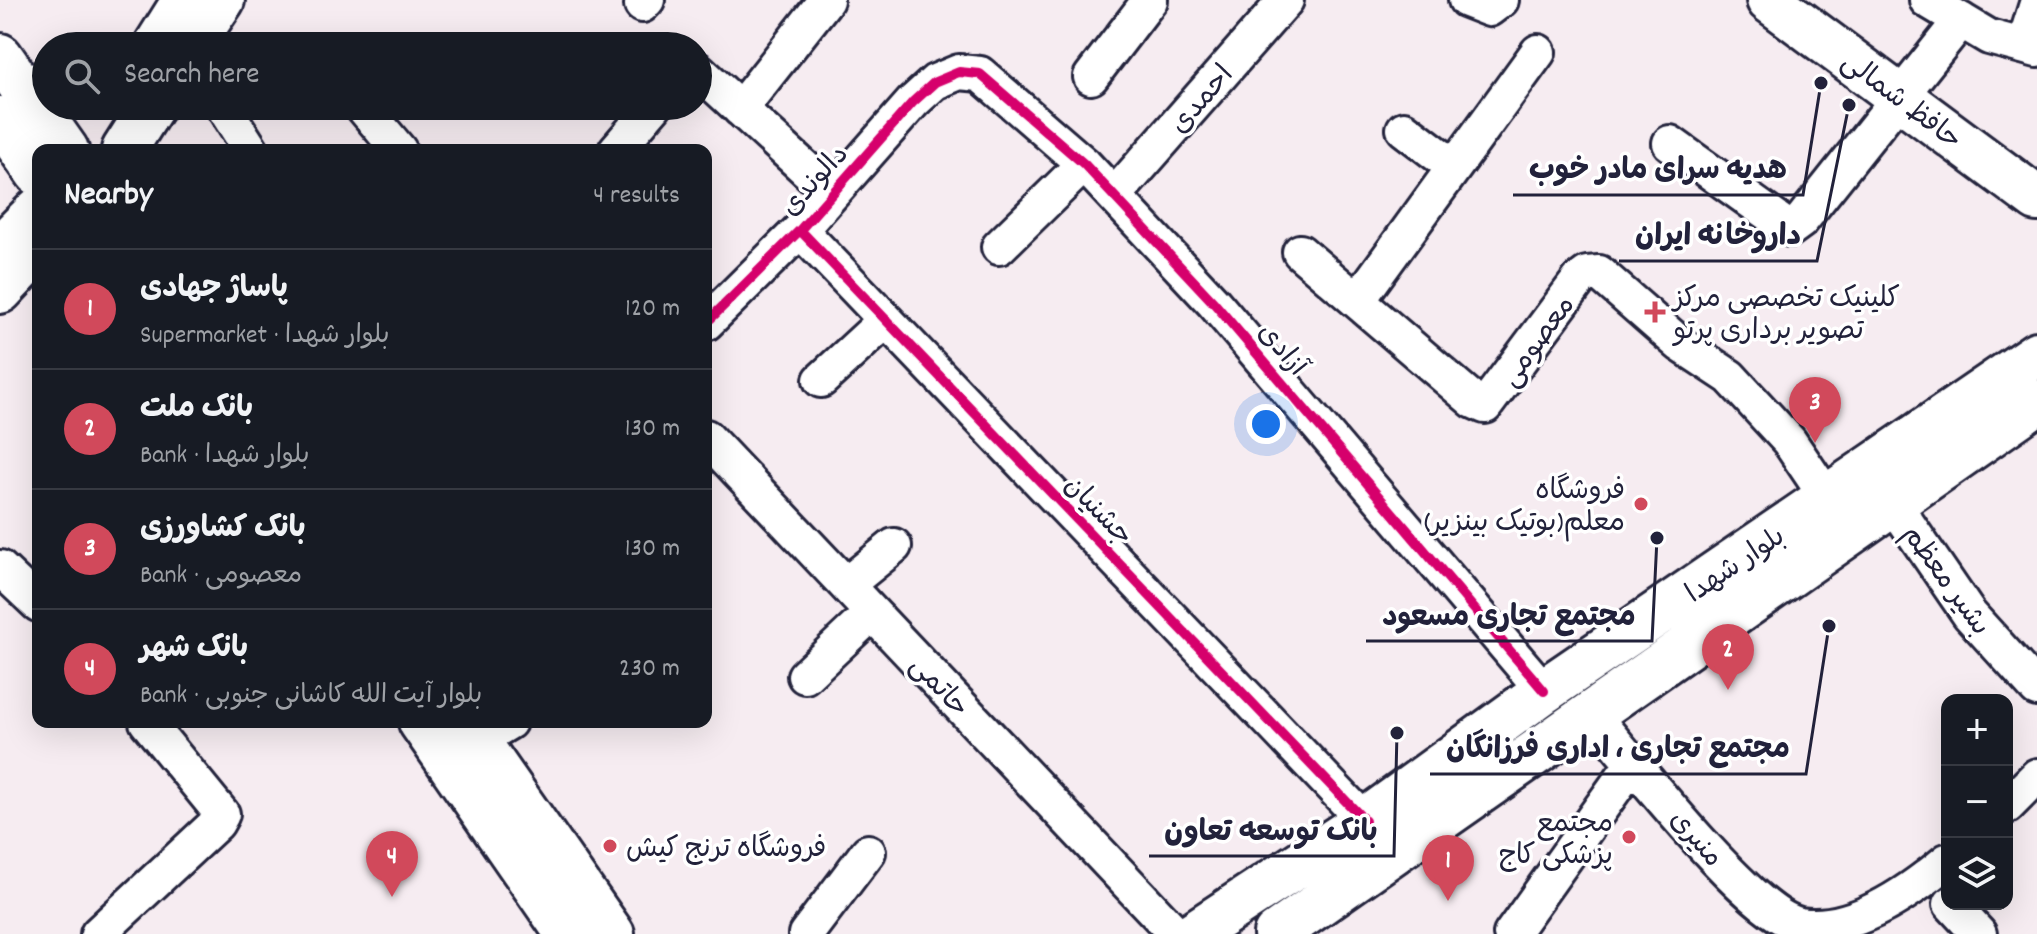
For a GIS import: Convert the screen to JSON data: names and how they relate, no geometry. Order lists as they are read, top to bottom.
{
  "streets": {
    "main road": ["حافظ شمالی", "بلوار شهدا"],
    "street": [
      "احمدی",
      "دالوندی",
      "معصومی",
      "آزادی",
      "جشنیان",
      "بشیر معظم",
      "حاتمی",
      "منیری"
    ]
  },
  "crossings": [
    ["احمدی", "آزادی"],
    ["دالوندی", "آزادی"],
    ["دالوندی", "جشنیان"],
    ["معصومی", "بلوار شهدا"],
    ["آزادی", "بلوار شهدا"],
    ["جشنیان", "بلوار شهدا"],
    ["بلوار شهدا", "بشیر معظم"],
    ["بلوار شهدا", "منیری"]
  ],
  "places": {
    "other": [
      "هدیه سرای مادر خوب",
      "داروخانه ایران",
      "فروشگاه معلم(بوتیک بینزیر)",
      "مجتمع تجاری مسعود",
      "مجتمع تجاری ، اداری فرزانگان",
      "بانک توسعه تعاون",
      "مجتمع پزشکی کاج",
      "فروشگاه ترنج کیش"
    ],
    "health": ["کلینیک تخصصی مرکز تصویر برداری پرتو"]
  },
  "page": {
    "search": "Search here",
    "heading": ["Nearby", "4 results"],
    "list": [
      {
        "mark": "1",
        "name": "پاساژ جهادی",
        "note": "Supermarket · بلوار شهدا",
        "value": "120 m"
      },
      {
        "mark": "2",
        "name": "بانک ملت",
        "note": "Bank · بلوار شهدا",
        "value": "130 m"
      },
      {
        "mark": "3",
        "name": "بانک کشاورزی",
        "note": "Bank · معصومی",
        "value": "130 m"
      },
      {
        "mark": "4",
        "name": "بانک شهر",
        "note": "Bank · بلوار آیت الله کاشانی جنوبی",
        "value": "230 m"
      }
    ],
    "pins": [
      "3",
      "2",
      "4",
      "1"
    ],
    "map_buttons": ["+", "−"]
  }
}
